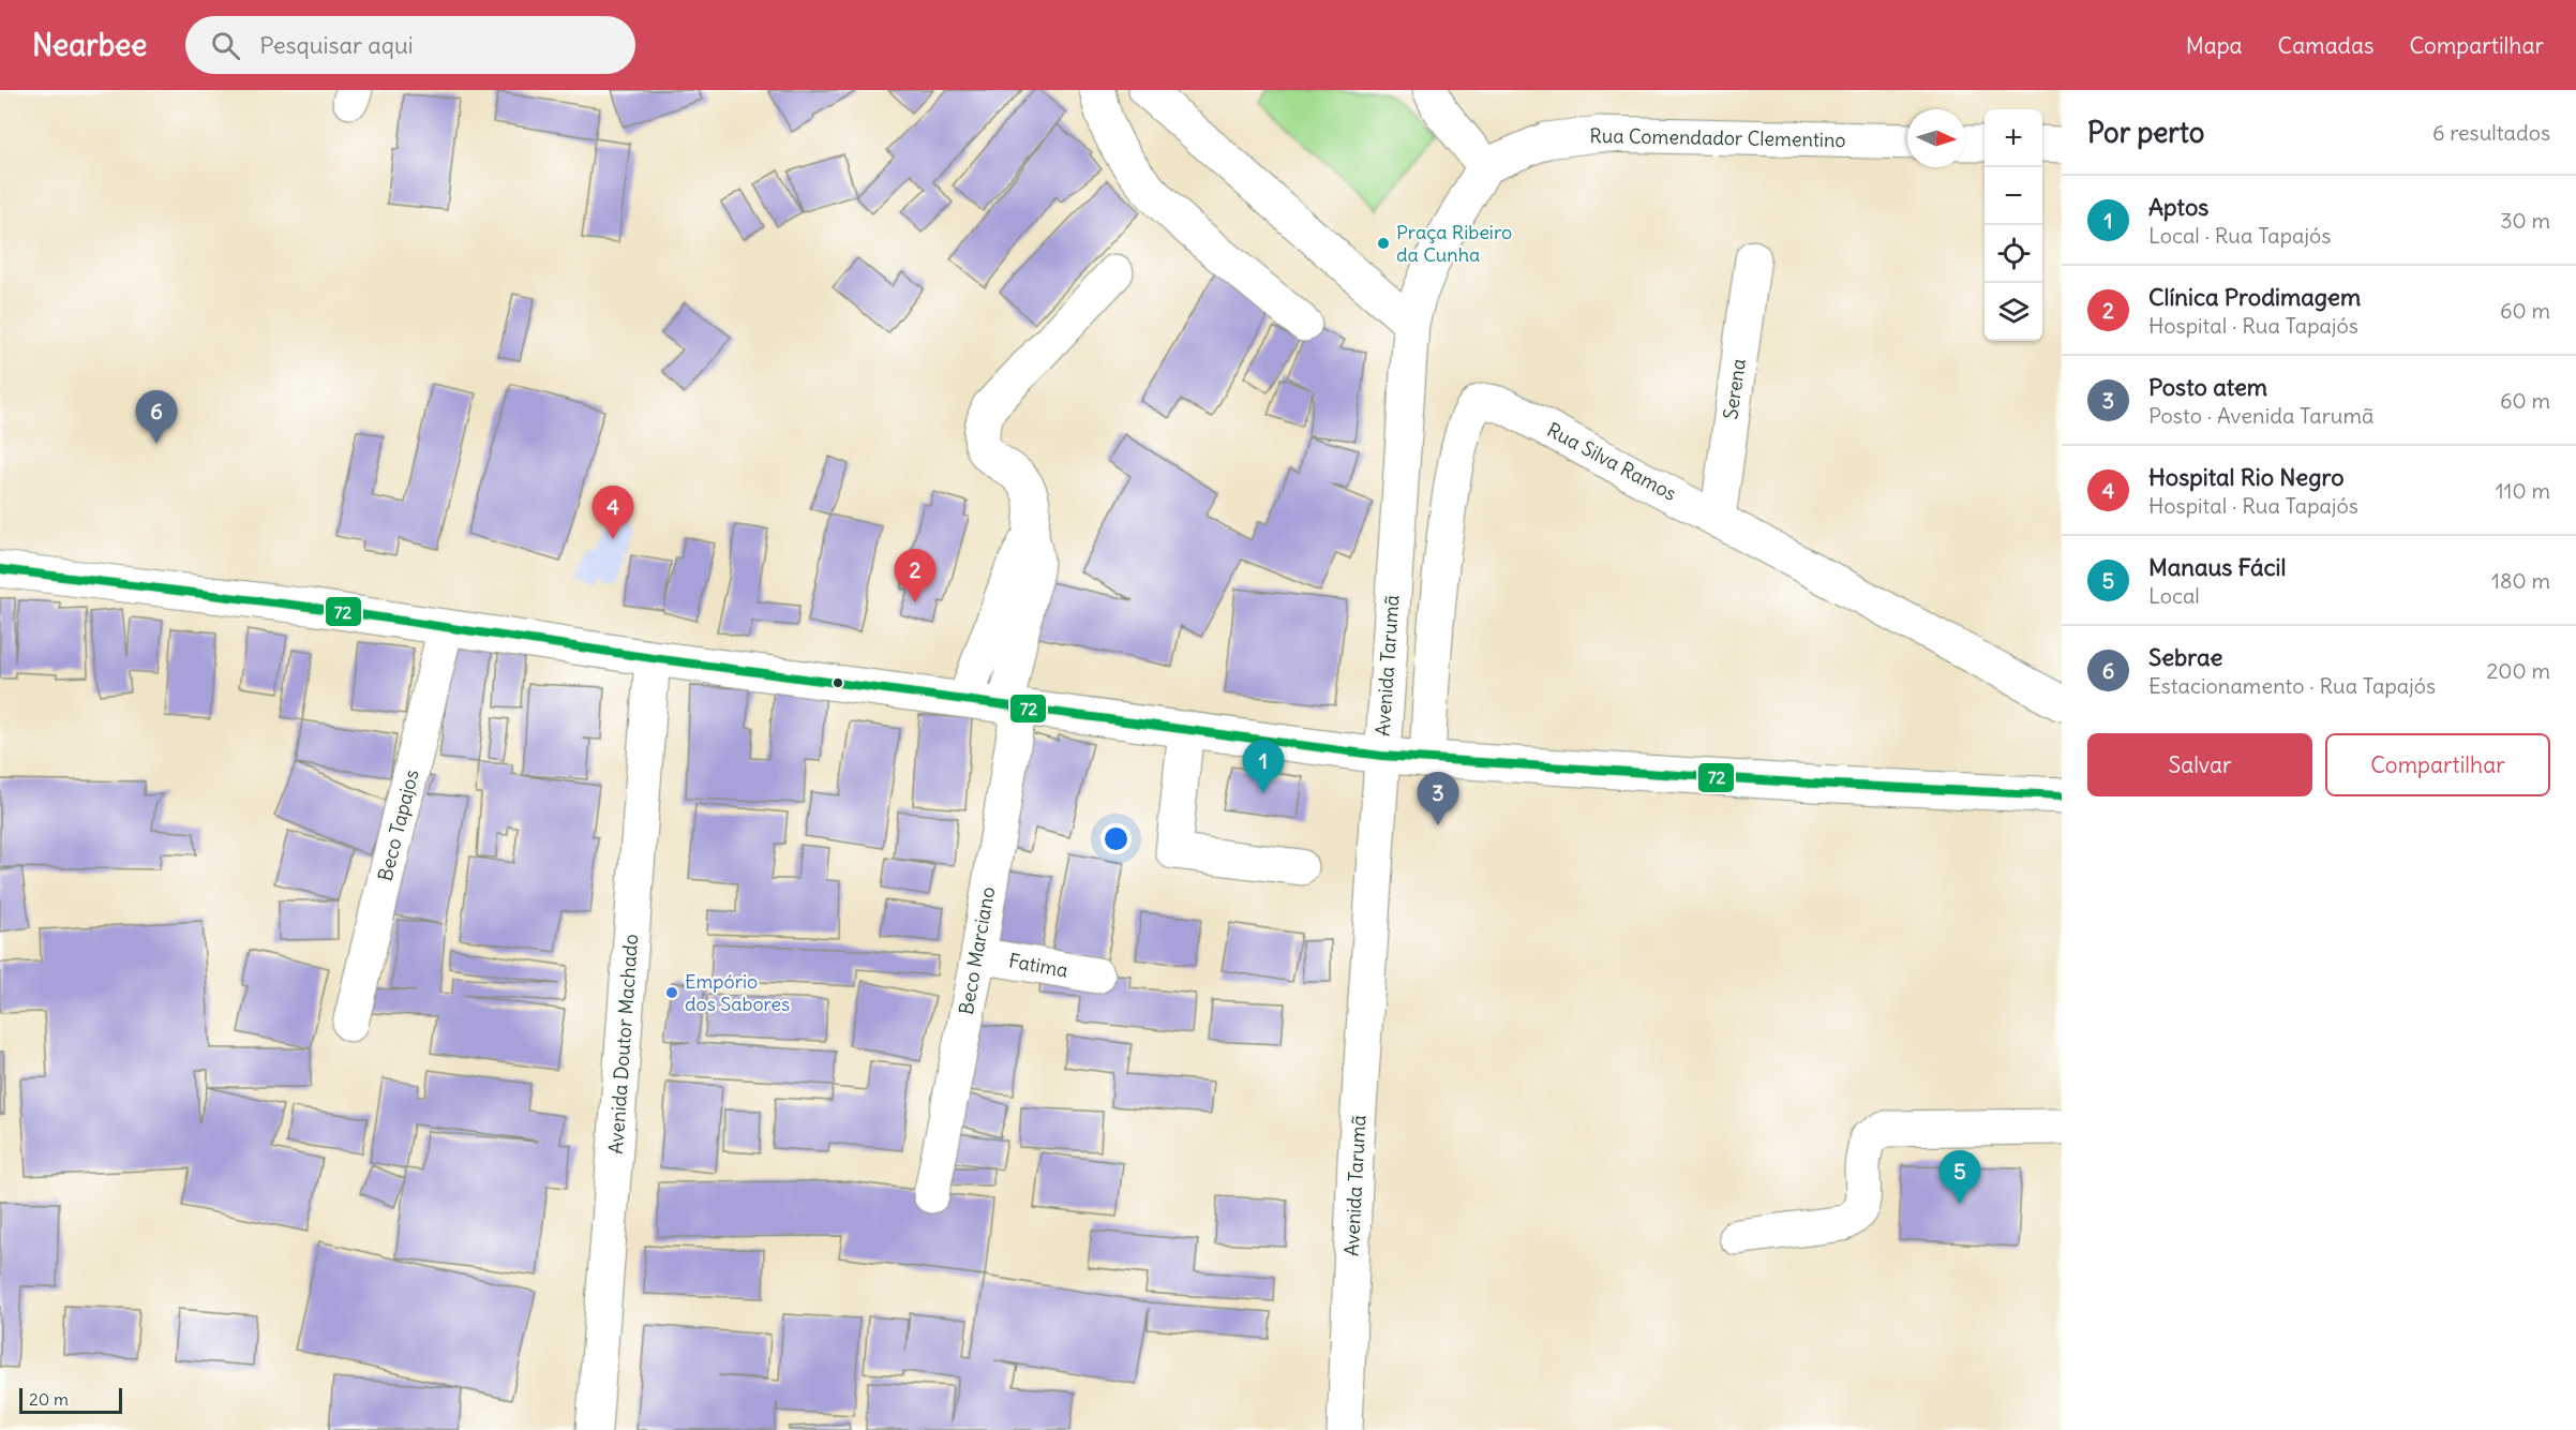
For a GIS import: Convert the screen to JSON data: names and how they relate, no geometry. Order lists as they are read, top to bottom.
{
  "streets": {
    "street": [
      "Rua Comendador Clementino",
      "Serena",
      "Rua Silva Ramos",
      "Avenida Tarumã",
      "Beco Tapajos",
      "Beco Marciano",
      "Fatima",
      "Avenida Doutor Machado"
    ]
  },
  "crossings": [
    ["Rua Comendador Clementino", "Avenida Tarumã"],
    ["Serena", "Rua Silva Ramos"],
    ["Beco Marciano", "Fatima"]
  ],
  "places": ["Praça Ribeiro da Cunha", "Empório dos Sabores"],
  "lines": ["transit line 72"],
  "scale_bar": "20 m",
  "north": "right",
  "page": {
    "header": "Nearbee",
    "search": "Pesquisar aqui",
    "nav": ["Mapa", "Camadas", "Compartilhar"],
    "heading": ["Por perto", "6 resultados"],
    "map_buttons": ["+", "−"],
    "list": [
      {
        "mark": "1",
        "name": "Aptos",
        "note": "Local · Rua Tapajós",
        "value": "30 m"
      },
      {
        "mark": "2",
        "name": "Clínica Prodimagem",
        "note": "Hospital · Rua Tapajós",
        "value": "60 m"
      },
      {
        "mark": "3",
        "name": "Posto atem",
        "note": "Posto · Avenida Tarumã",
        "value": "60 m"
      },
      {
        "mark": "4",
        "name": "Hospital Rio Negro",
        "note": "Hospital · Rua Tapajós",
        "value": "110 m"
      },
      {
        "mark": "5",
        "name": "Manaus Fácil",
        "note": "Local",
        "value": "180 m"
      },
      {
        "mark": "6",
        "name": "Sebrae",
        "note": "Estacionamento · Rua Tapajós",
        "value": "200 m"
      }
    ],
    "pins": [
      "6",
      "4",
      "2",
      "1",
      "3",
      "5"
    ],
    "buttons": ["Salvar", "Compartilhar"],
    "scale": "20 m"
  }
}
